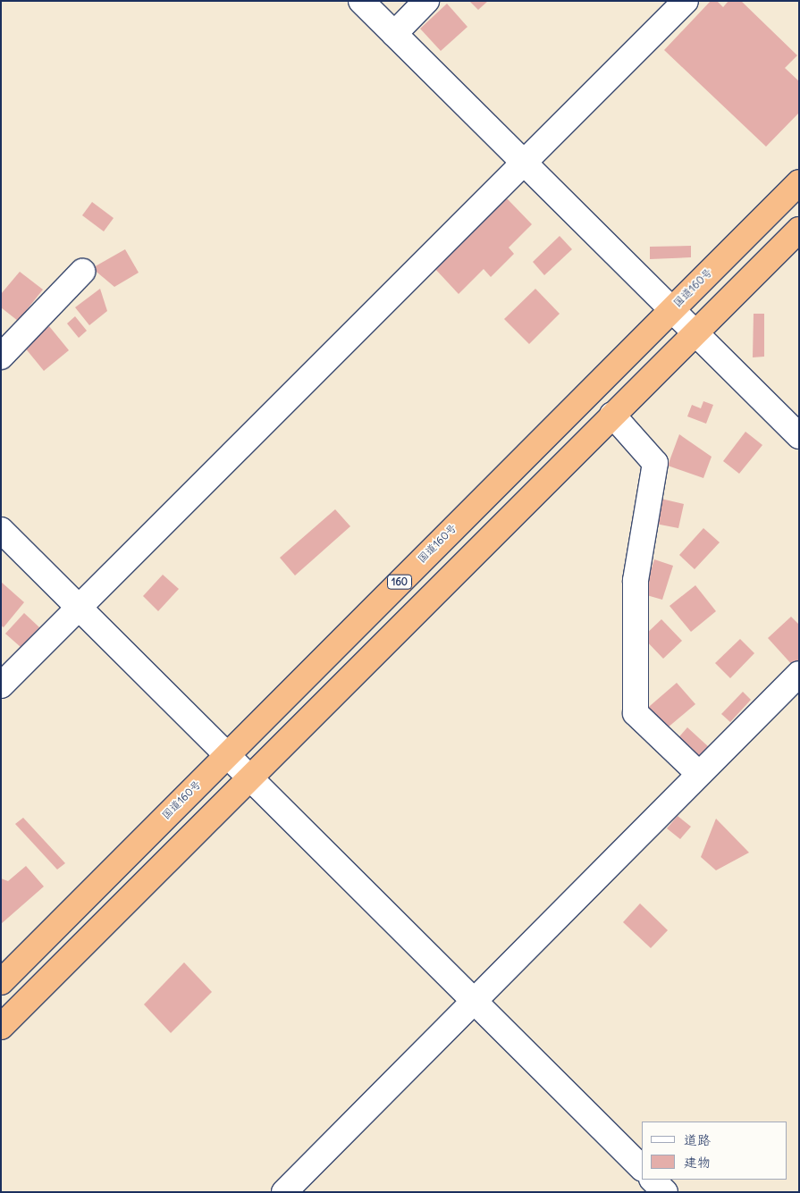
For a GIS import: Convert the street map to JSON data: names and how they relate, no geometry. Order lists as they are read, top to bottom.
{
  "streets": {
    "highway": ["国道160号", "160"]
  },
  "legend": ["道路", "建物"]
}
